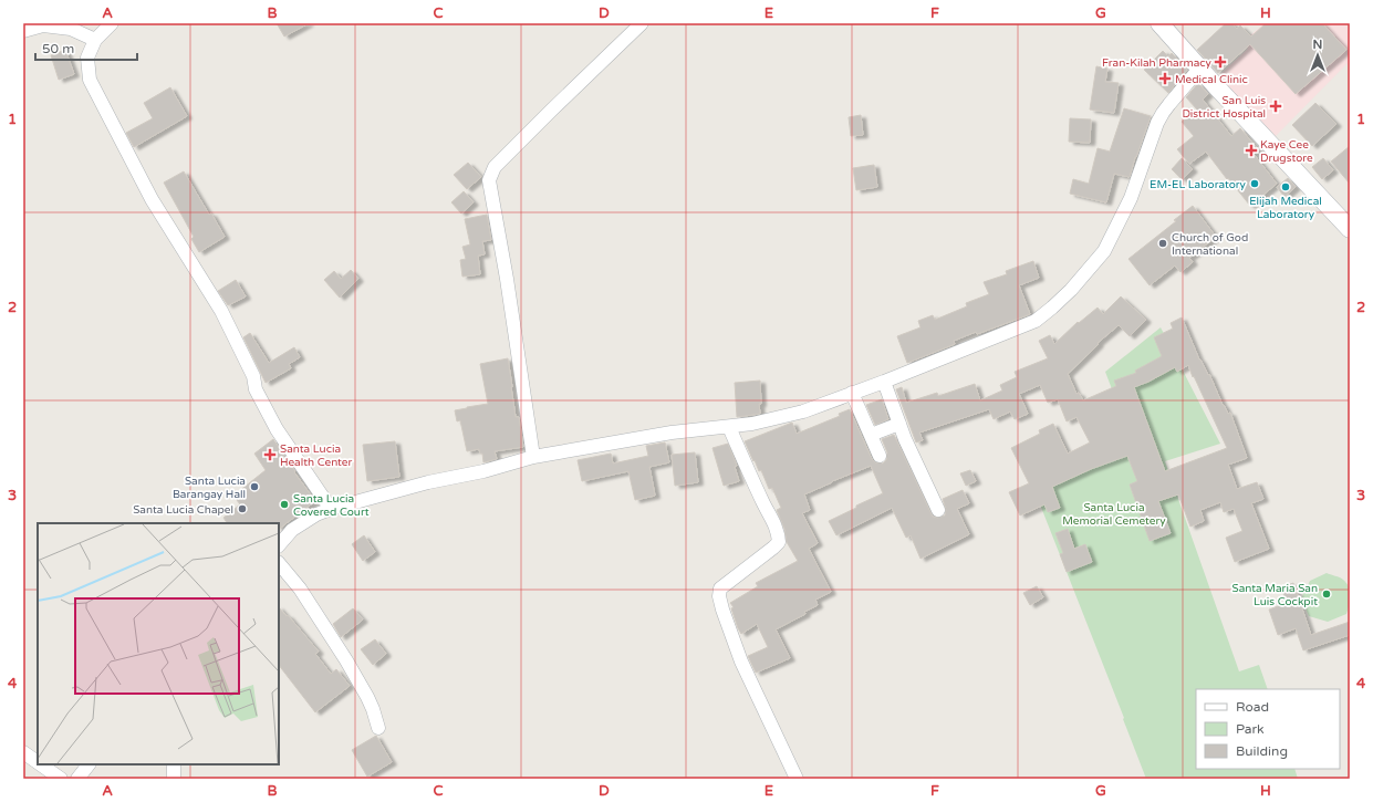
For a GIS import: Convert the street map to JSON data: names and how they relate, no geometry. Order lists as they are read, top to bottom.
{
  "parks": ["Santa Lucia Memorial Cemetery"],
  "places": {
    "health": [
      "Fran-Kilah Pharmacy",
      "Medical Clinic",
      "San Luis District Hospital",
      "Kaye Cee Drugstore",
      "Santa Lucia Health Center"
    ],
    "other": [
      "EM-EL Laboratory",
      "Elijah Medical Laboratory",
      "Church of God International",
      "Santa Lucia Barangay Hall",
      "Santa Lucia Covered Court",
      "Santa Lucia Chapel",
      "Santa Maria San Luis Cockpit"
    ]
  },
  "legend": ["Road", "Park", "Building"],
  "scale_bar": "50 m",
  "north": "top",
  "grid": {
    "columns": [
      "A",
      "B",
      "C",
      "D",
      "E",
      "F",
      "G",
      "H"
    ],
    "rows": [
      "1",
      "2",
      "3",
      "4"
    ]
  }
}
